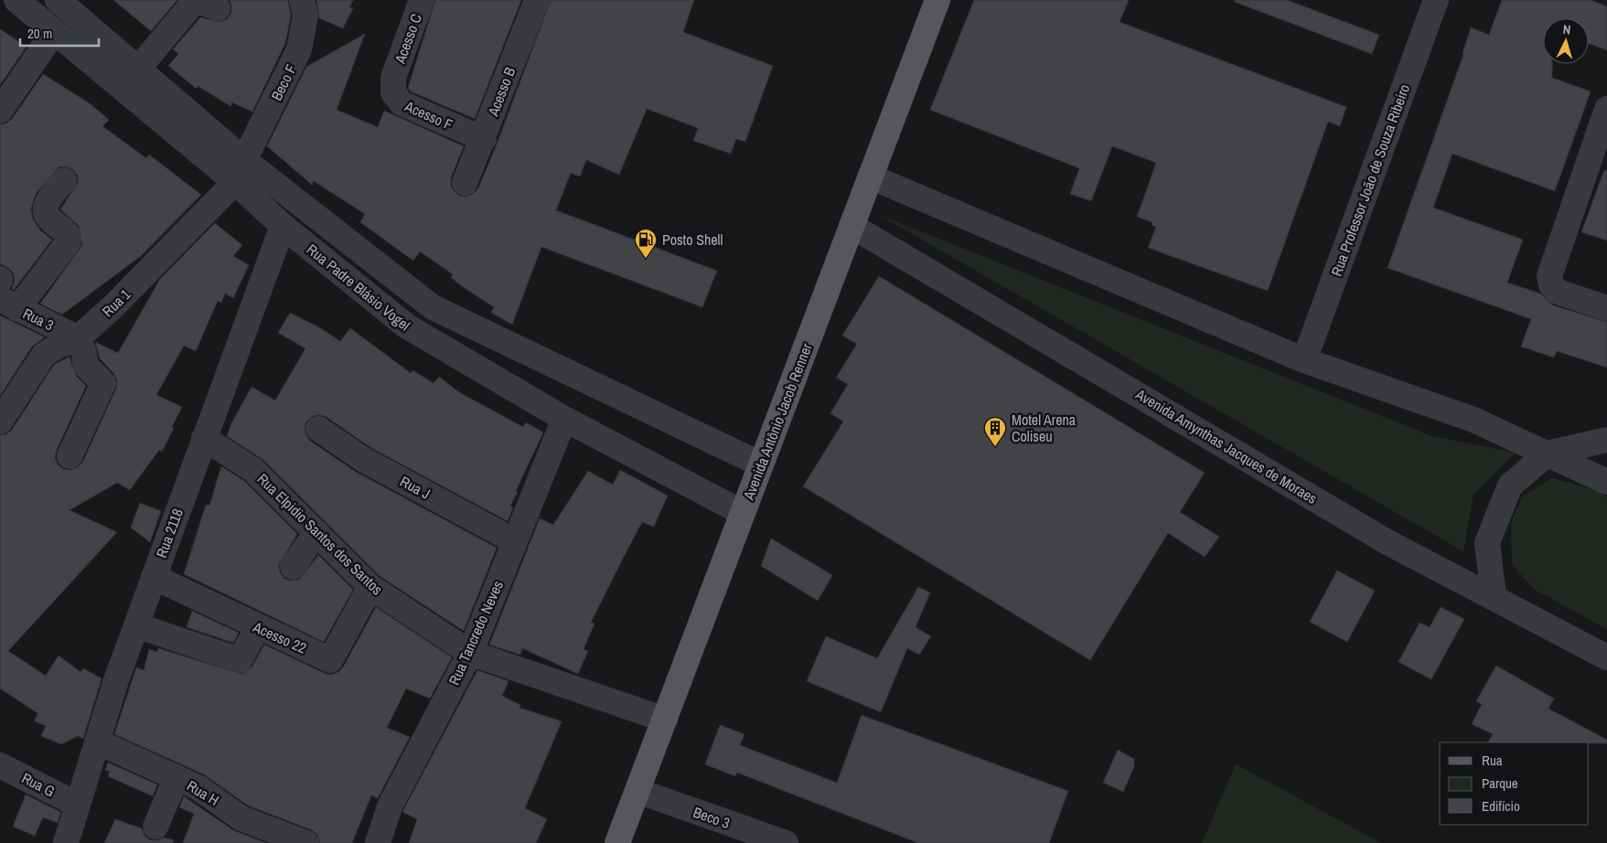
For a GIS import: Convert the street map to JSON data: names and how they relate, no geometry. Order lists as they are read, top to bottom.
{
  "streets": {
    "main road": ["Avenida Antônio Jacob Renner"],
    "street": [
      "Acesso C",
      "Beco F",
      "Acesso B",
      "Acesso F",
      "Rua Professor João de Souza Ribeiro",
      "Rua Padre Blásio Vogel",
      "Rua 1",
      "Rua 3",
      "Avenida Amynthas Jacques de Moraes",
      "Rua J",
      "Rua 2118",
      "Rua Elpidio Santos dos Santos",
      "Rua Tancredo Neves",
      "Acesso 22",
      "Rua G",
      "Rua H",
      "Beco 3"
    ]
  },
  "crossings": [
    ["Acesso C", "Acesso F"],
    ["Beco F", "Rua Padre Blásio Vogel"],
    ["Beco F", "Rua 1"],
    ["Acesso B", "Acesso F"],
    ["Rua Padre Blásio Vogel", "Rua 1"],
    ["Rua Padre Blásio Vogel", "Avenida Antônio Jacob Renner"],
    ["Rua Padre Blásio Vogel", "Rua 2118"],
    ["Rua Padre Blásio Vogel", "Rua Tancredo Neves"],
    ["Rua 1", "Rua 3"],
    ["Avenida Antônio Jacob Renner", "Avenida Amynthas Jacques de Moraes"],
    ["Avenida Antônio Jacob Renner", "Rua Elpidio Santos dos Santos"],
    ["Avenida Antônio Jacob Renner", "Beco 3"],
    ["Rua J", "Rua Tancredo Neves"],
    ["Rua 2118", "Rua Elpidio Santos dos Santos"],
    ["Rua 2118", "Acesso 22"],
    ["Rua 2118", "Rua G"],
    ["Rua 2118", "Rua H"],
    ["Rua Elpidio Santos dos Santos", "Rua Tancredo Neves"],
    ["Rua Elpidio Santos dos Santos", "Acesso 22"]
  ],
  "places": {
    "fuel station": ["Posto Shell"],
    "building": ["Motel Arena Coliseu"]
  },
  "legend": ["Rua", "Parque", "Edifício"],
  "scale_bar": "20 m",
  "north": "top"
}
